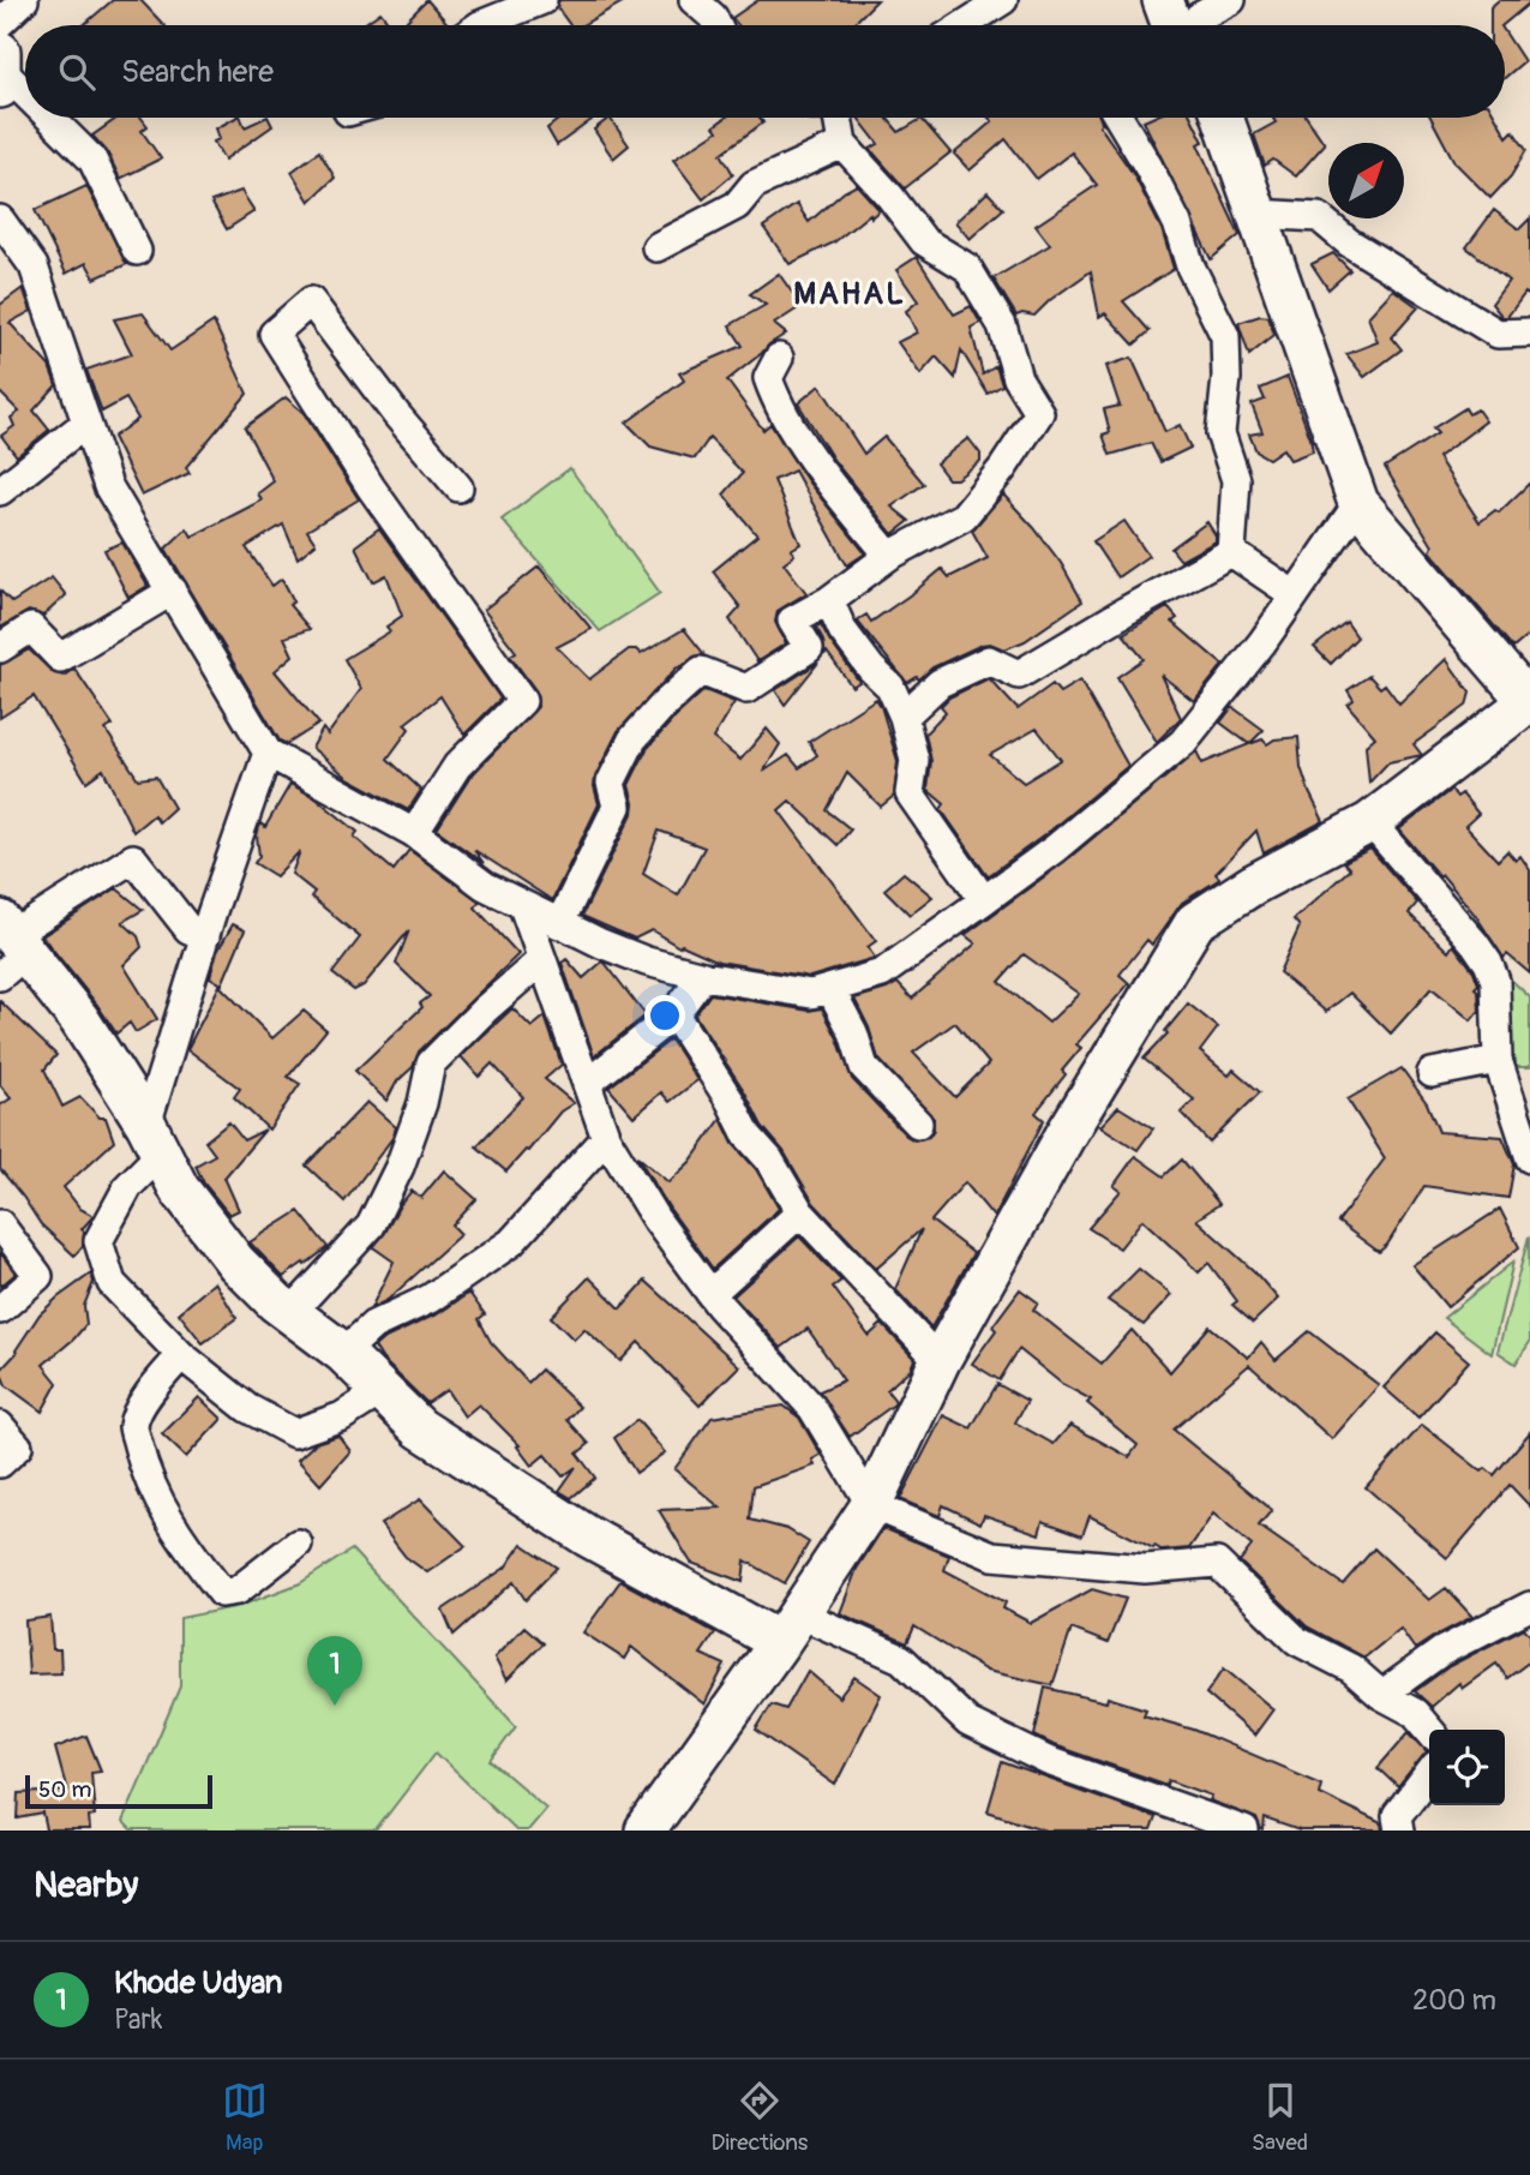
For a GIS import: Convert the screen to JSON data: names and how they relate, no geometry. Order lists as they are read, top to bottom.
{
  "districts": ["MAHAL"],
  "scale_bar": "50 m",
  "north": "top right",
  "page": {
    "search": "Search here",
    "pins": "1",
    "scale": "50 m",
    "heading": "Nearby",
    "list": [
      {
        "mark": "1",
        "name": "Khode Udyan",
        "note": "Park",
        "value": "200 m"
      }
    ],
    "nav": ["Map", "Directions", "Saved"]
  }
}
